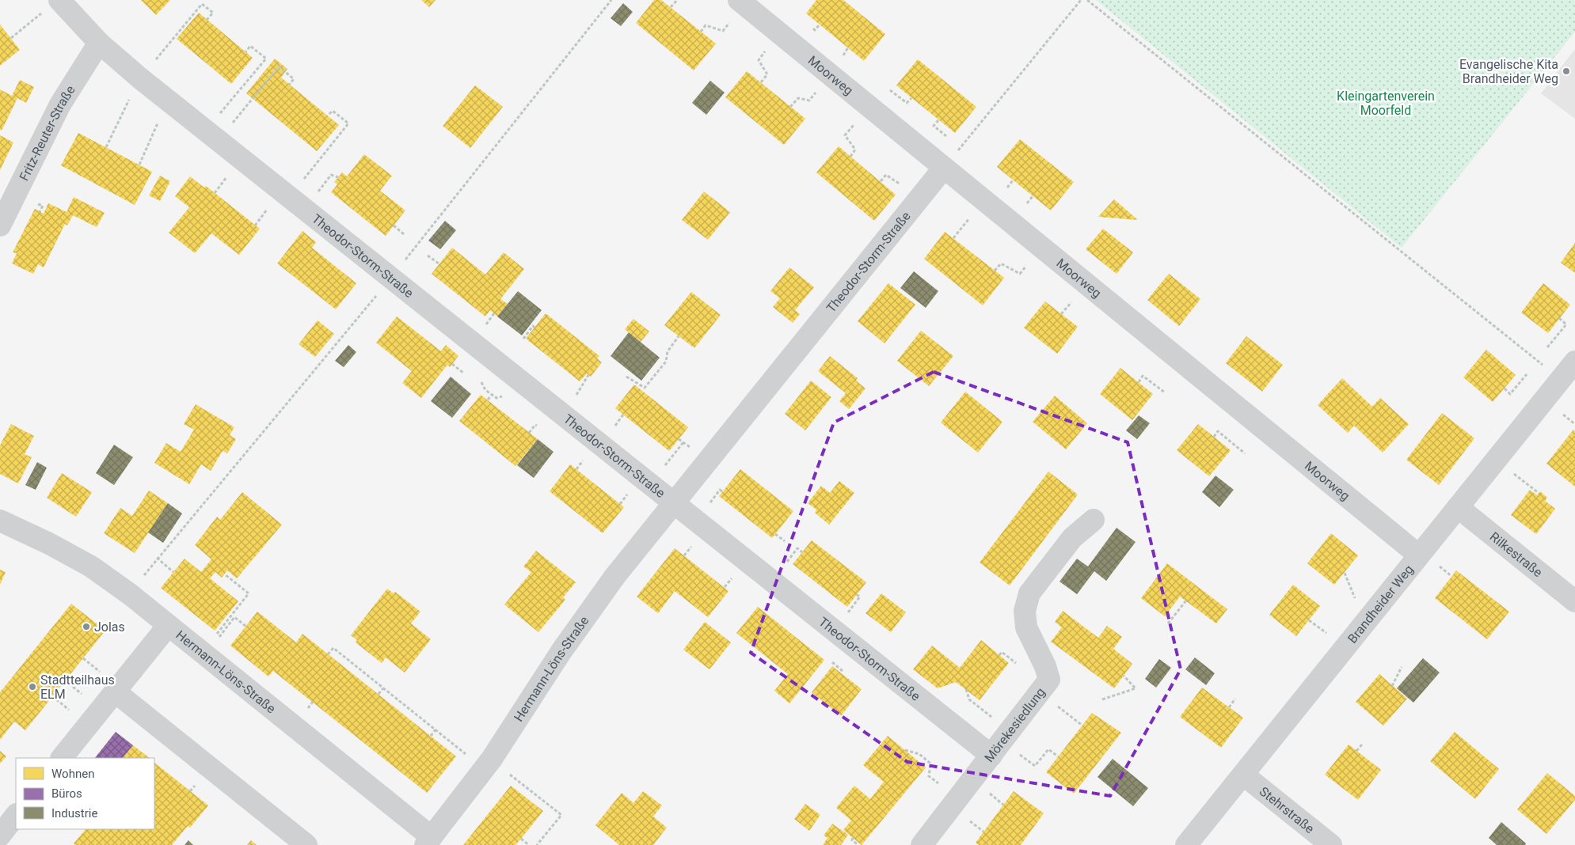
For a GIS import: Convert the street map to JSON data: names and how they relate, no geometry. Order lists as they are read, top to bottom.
{
  "streets": {
    "street": [
      "Moorweg",
      "Fritz-Reuter-Straße",
      "Theodor-Storm-Straße",
      "Rilkestraße",
      "Brandheider Weg",
      "Hermann-Löns-Straße",
      "Mörekesiedlung",
      "Stehrstraße"
    ]
  },
  "crossings": [
    ["Moorweg", "Theodor-Storm-Straße"],
    ["Moorweg", "Brandheider Weg"],
    ["Fritz-Reuter-Straße", "Theodor-Storm-Straße"],
    ["Theodor-Storm-Straße", "Hermann-Löns-Straße"],
    ["Theodor-Storm-Straße", "Mörekesiedlung"],
    ["Rilkestraße", "Brandheider Weg"],
    ["Brandheider Weg", "Stehrstraße"]
  ],
  "parks": ["Kleingartenverein Moorfeld"],
  "places": ["Evangelische Kita Brandheider Weg", "Jolas", "Stadtteilhaus ELM"],
  "legend": ["Wohnen", "Büros", "Industrie"]
}
